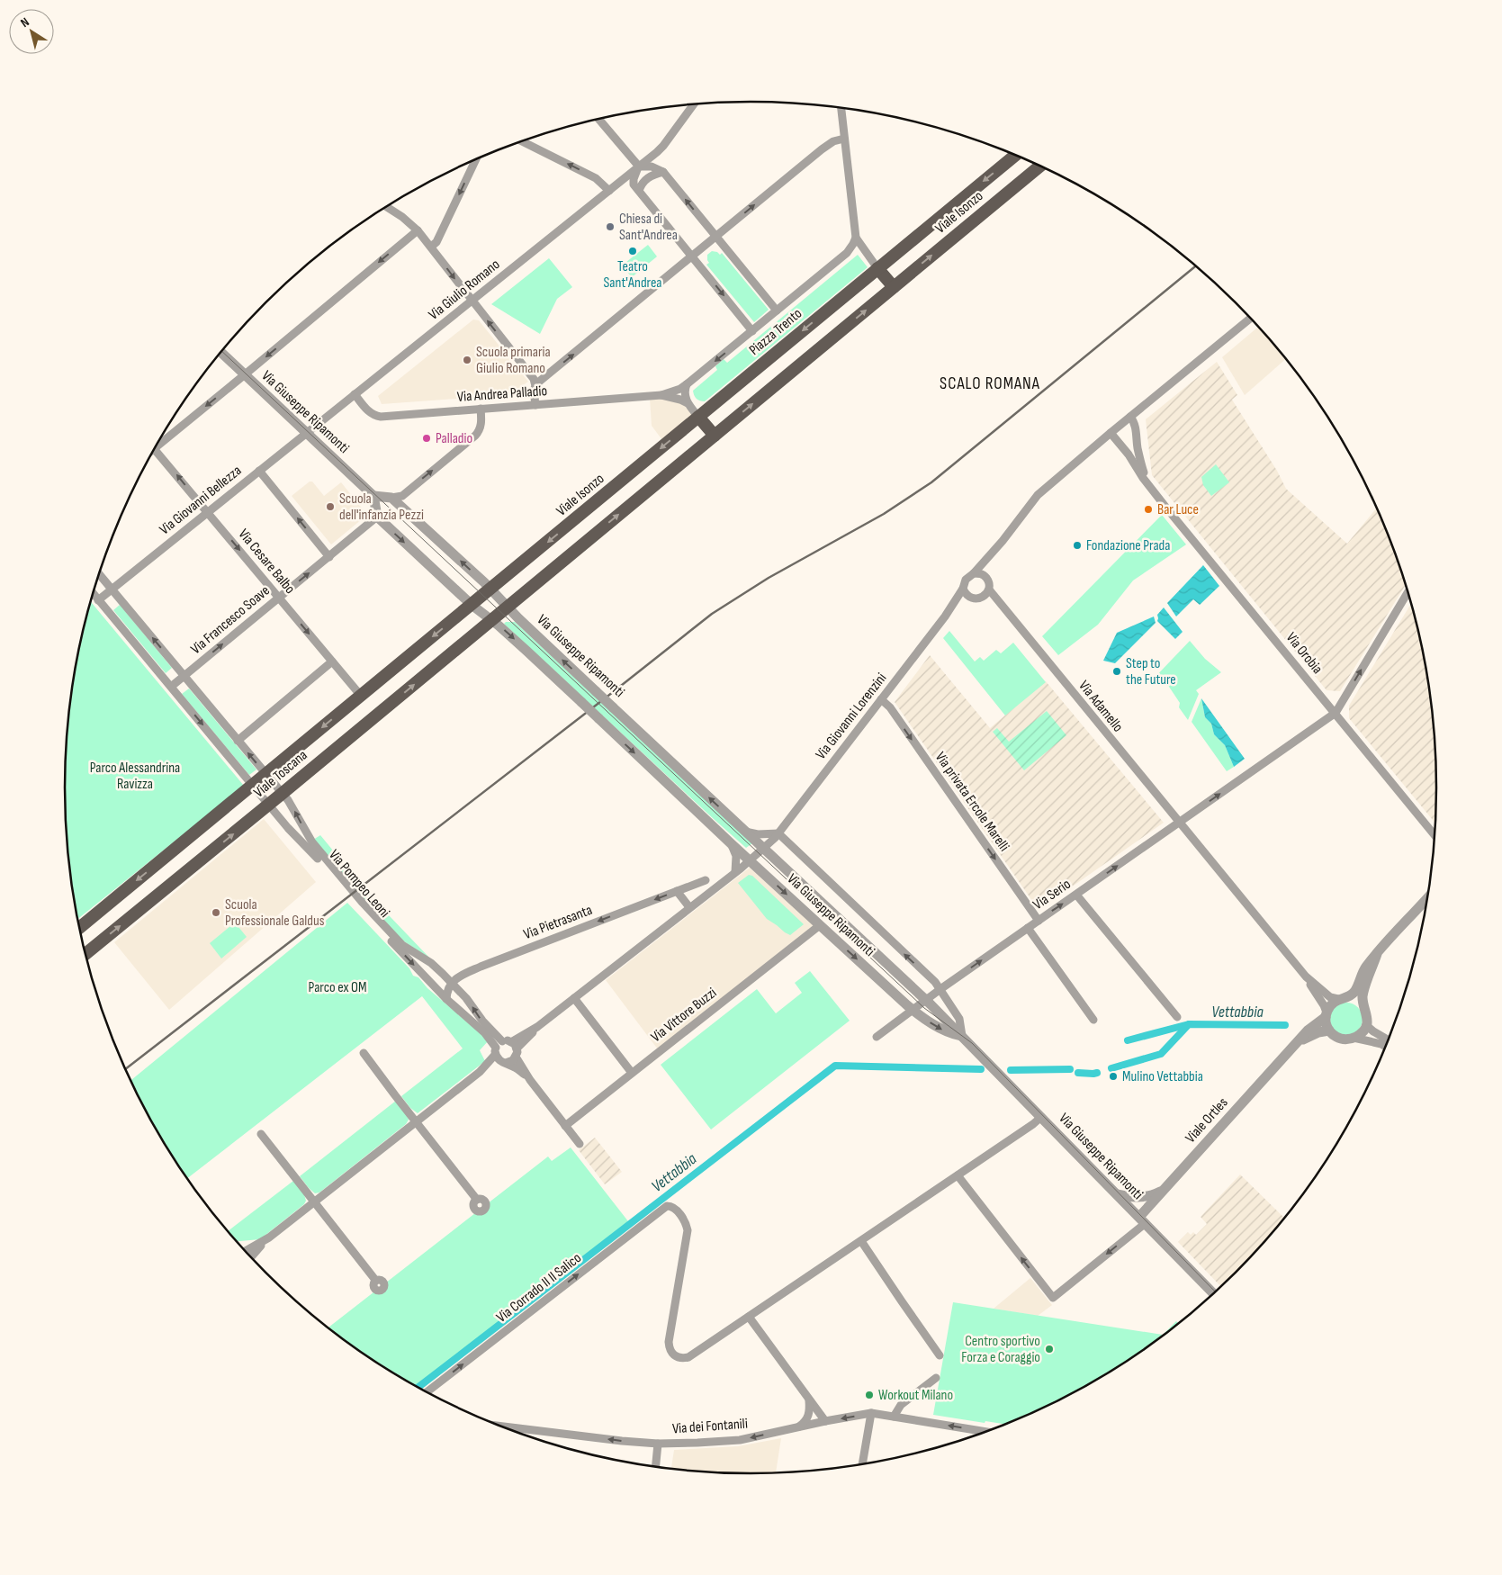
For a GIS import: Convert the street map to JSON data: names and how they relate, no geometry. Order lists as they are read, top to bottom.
{
  "streets": {
    "main road": ["Viale Isonzo", "Piazza Trento", "Viale Toscana"],
    "street": [
      "Via Giulio Romano",
      "Via Andrea Palladio",
      "Via Giuseppe Ripamonti",
      "Via Giovanni Bellezza",
      "Via Cesare Balbo",
      "Via Francesco Soave",
      "Via Orobia",
      "Via Adamello",
      "Via Giovanni Lorenzini",
      "Via privata Ercole Marelli",
      "Via Pompeo Leoni",
      "Via Serio",
      "Via Pietrasanta",
      "Via Vittore Buzzi",
      "Viale Ortles",
      "Via Corrado II Il Salico",
      "Via dei Fontanili"
    ]
  },
  "crossings": [
    ["Viale Isonzo", "Piazza Trento"],
    ["Viale Isonzo", "Via Giuseppe Ripamonti"],
    ["Viale Isonzo", "Viale Toscana"],
    ["Via Giulio Romano", "Via Andrea Palladio"],
    ["Via Giulio Romano", "Via Giuseppe Ripamonti"],
    ["Via Giulio Romano", "Via Giovanni Bellezza"],
    ["Piazza Trento", "Via Andrea Palladio"],
    ["Via Giuseppe Ripamonti", "Via Giovanni Bellezza"],
    ["Via Giuseppe Ripamonti", "Via Francesco Soave"],
    ["Via Giuseppe Ripamonti", "Via Giovanni Lorenzini"],
    ["Via Giuseppe Ripamonti", "Viale Toscana"],
    ["Via Giuseppe Ripamonti", "Via Serio"],
    ["Via Giuseppe Ripamonti", "Via Vittore Buzzi"],
    ["Via Giuseppe Ripamonti", "Viale Ortles"],
    ["Via Giovanni Bellezza", "Via Cesare Balbo"],
    ["Via Giovanni Bellezza", "Via Pompeo Leoni"],
    ["Via Cesare Balbo", "Via Francesco Soave"],
    ["Via Cesare Balbo", "Viale Toscana"],
    ["Via Francesco Soave", "Via Pompeo Leoni"],
    ["Via Orobia", "Via Giovanni Lorenzini"],
    ["Via Orobia", "Via Serio"],
    ["Via Adamello", "Via Giovanni Lorenzini"],
    ["Via Adamello", "Via Serio"],
    ["Via Giovanni Lorenzini", "Via privata Ercole Marelli"],
    ["Viale Toscana", "Via Pompeo Leoni"],
    ["Via privata Ercole Marelli", "Via Serio"],
    ["Via Pompeo Leoni", "Via Pietrasanta"]
  ],
  "one_way": [
    "Via Francesco Soave",
    "Via privata Ercole Marelli",
    "Via Serio",
    "Via dei Fontanili"
  ],
  "districts": ["SCALO ROMANA"],
  "water": ["Vettabbia"],
  "parks": ["Parco Alessandrina Ravizza", "Parco ex OM"],
  "places": [
    "Chiesa di Sant'Andrea",
    "Teatro Sant'Andrea",
    "Scuola primaria Giulio Romano",
    "Palladio",
    "Scuola dell'infanzia Pezzi",
    "Bar Luce",
    "Fondazione Prada",
    "Step to the Future",
    "Scuola Professionale Galdus",
    "Mulino Vettabbia",
    "Centro sportivo Forza e Coraggio",
    "Workout Milano"
  ],
  "north": "top left"
}
